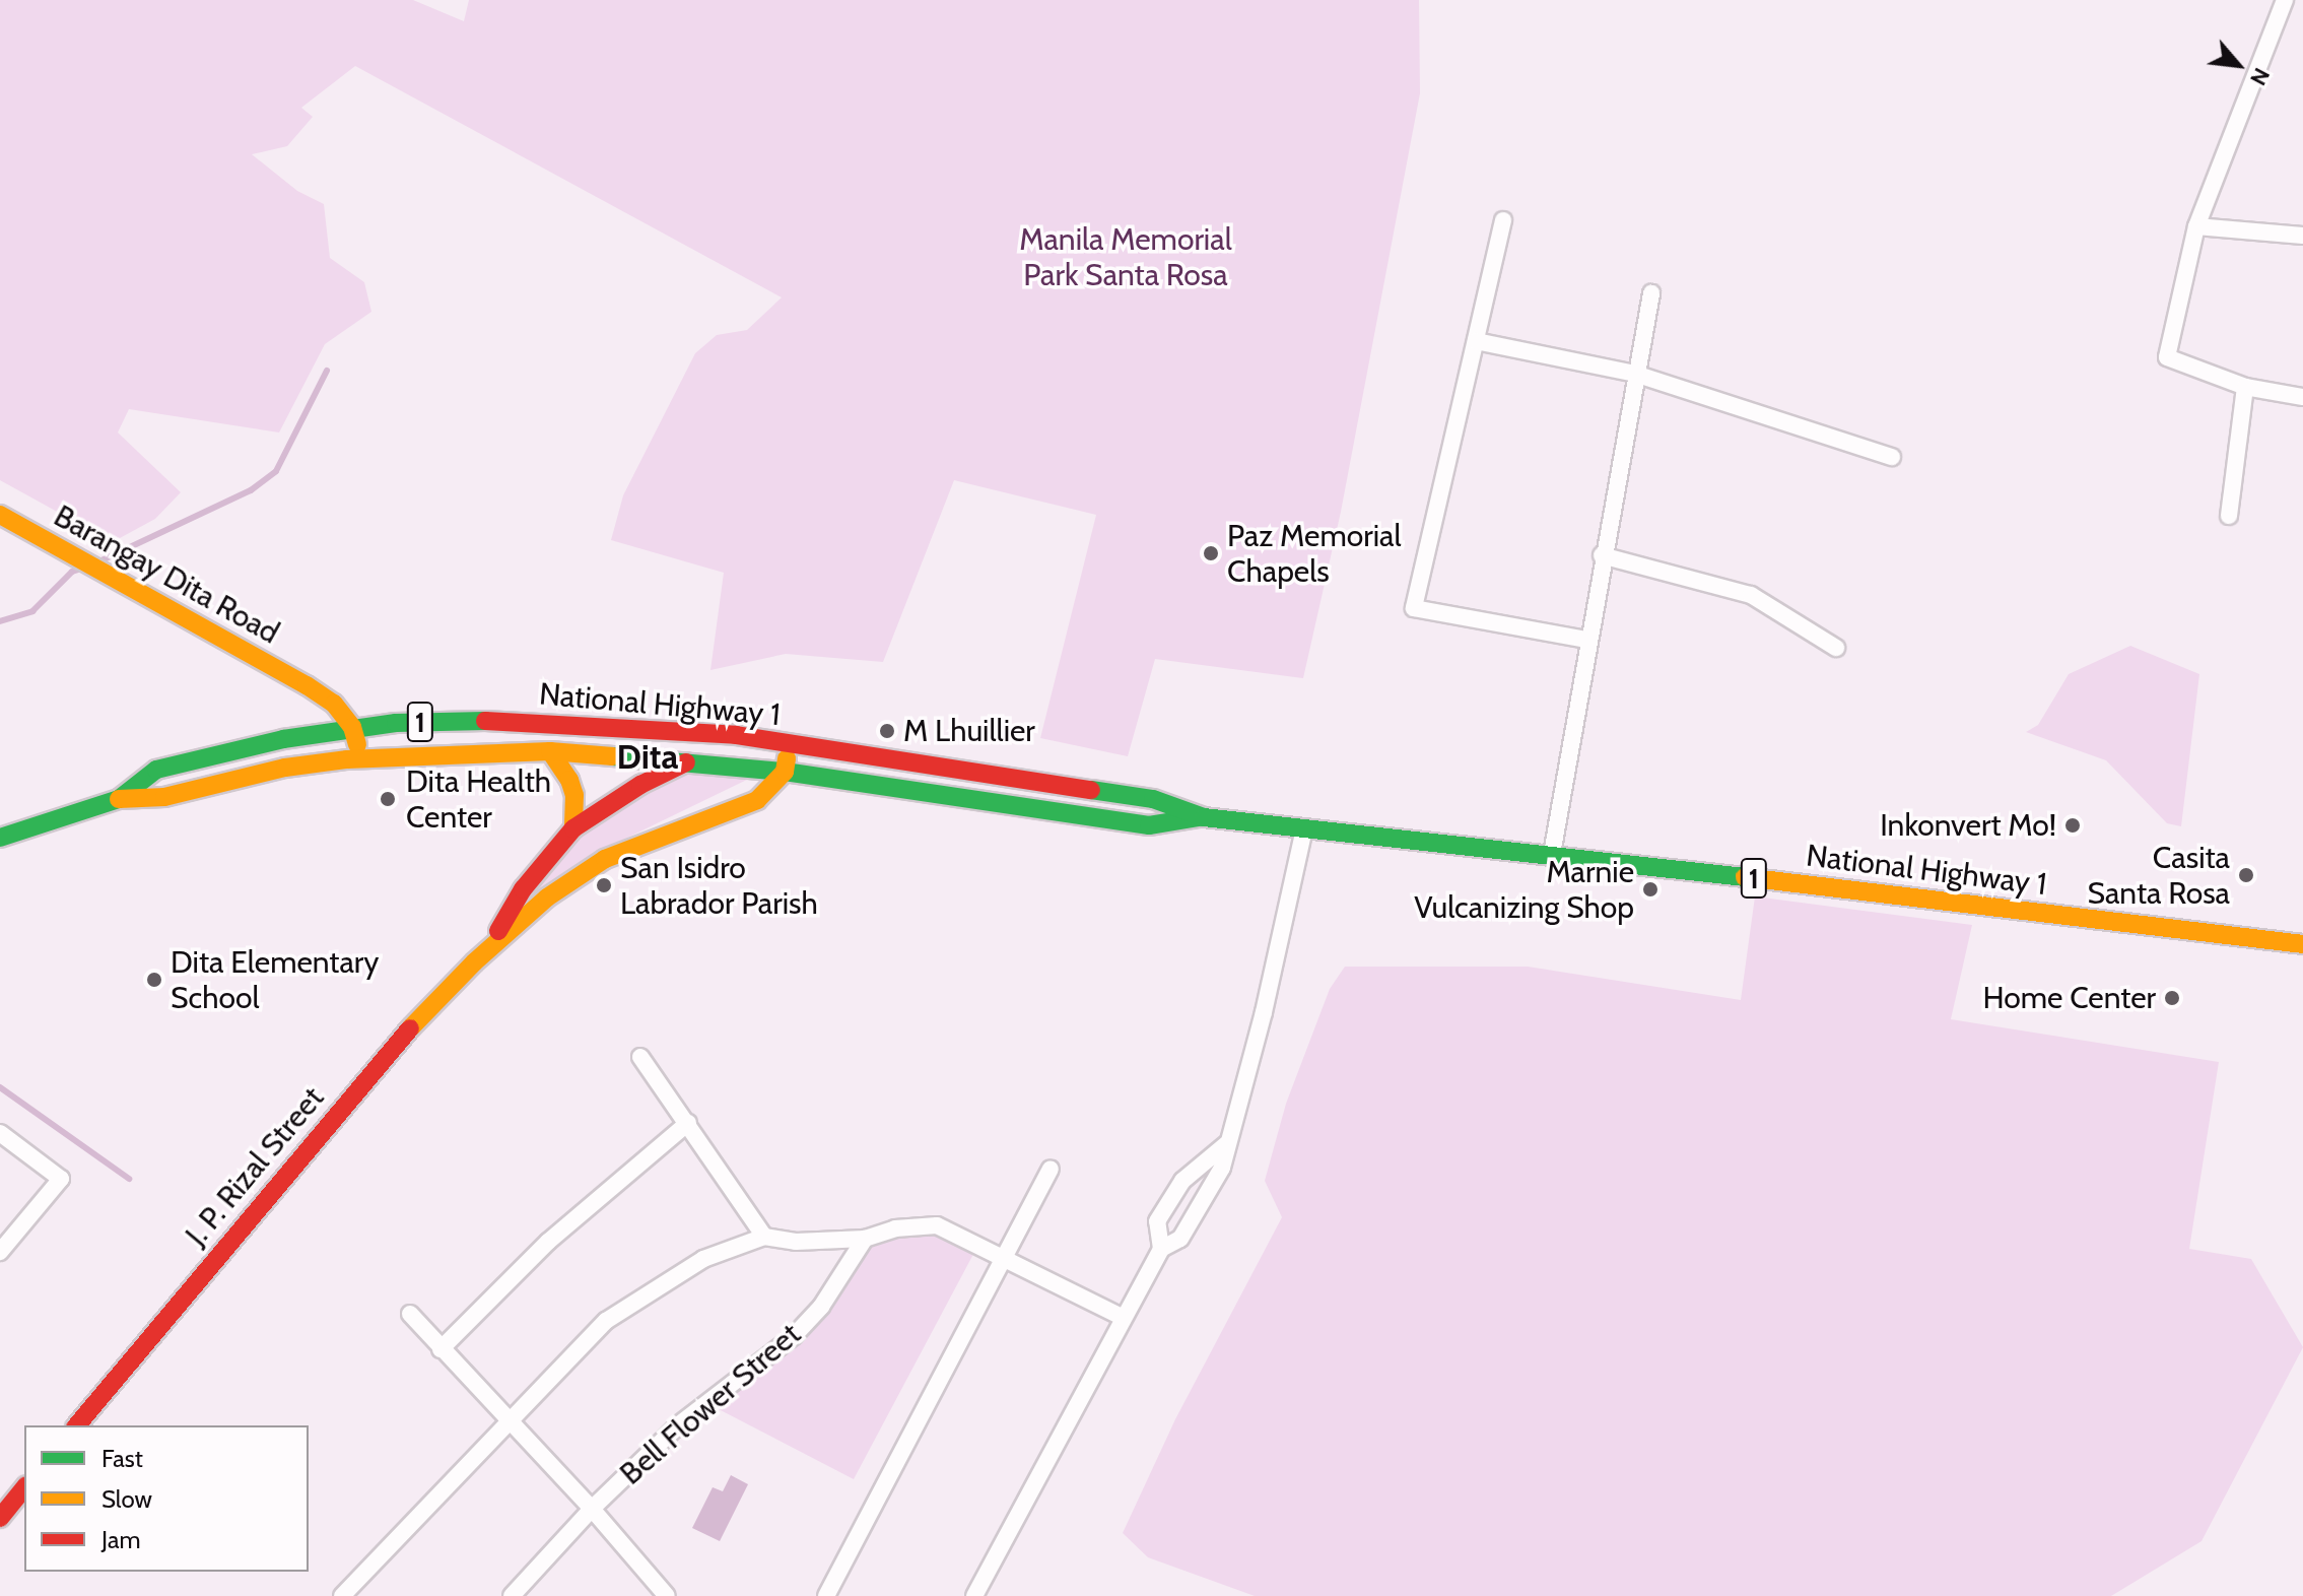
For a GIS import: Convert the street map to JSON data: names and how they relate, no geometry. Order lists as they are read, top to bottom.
{
  "streets": {
    "main road": [
      "Barangay Dita Road",
      "National Highway 1",
      "1",
      "J. P. Rizal Street"
    ],
    "street": ["Bell Flower Street"]
  },
  "crossings": [
    ["Barangay Dita Road", "National Highway 1"],
    ["National Highway 1", "J. P. Rizal Street"]
  ],
  "districts": ["Dita"],
  "parks": ["Manila Memorial Park Santa Rosa"],
  "places": [
    "Paz Memorial Chapels",
    "M Lhuillier",
    "Dita Health Center",
    "Inkonvert Mo!",
    "Casita Santa Rosa",
    "San Isidro Labrador Parish",
    "Marnie Vulcanizing Shop",
    "Dita Elementary School",
    "Home Center"
  ],
  "legend": ["Fast", "Slow", "Jam"],
  "north": "bottom right"
}
